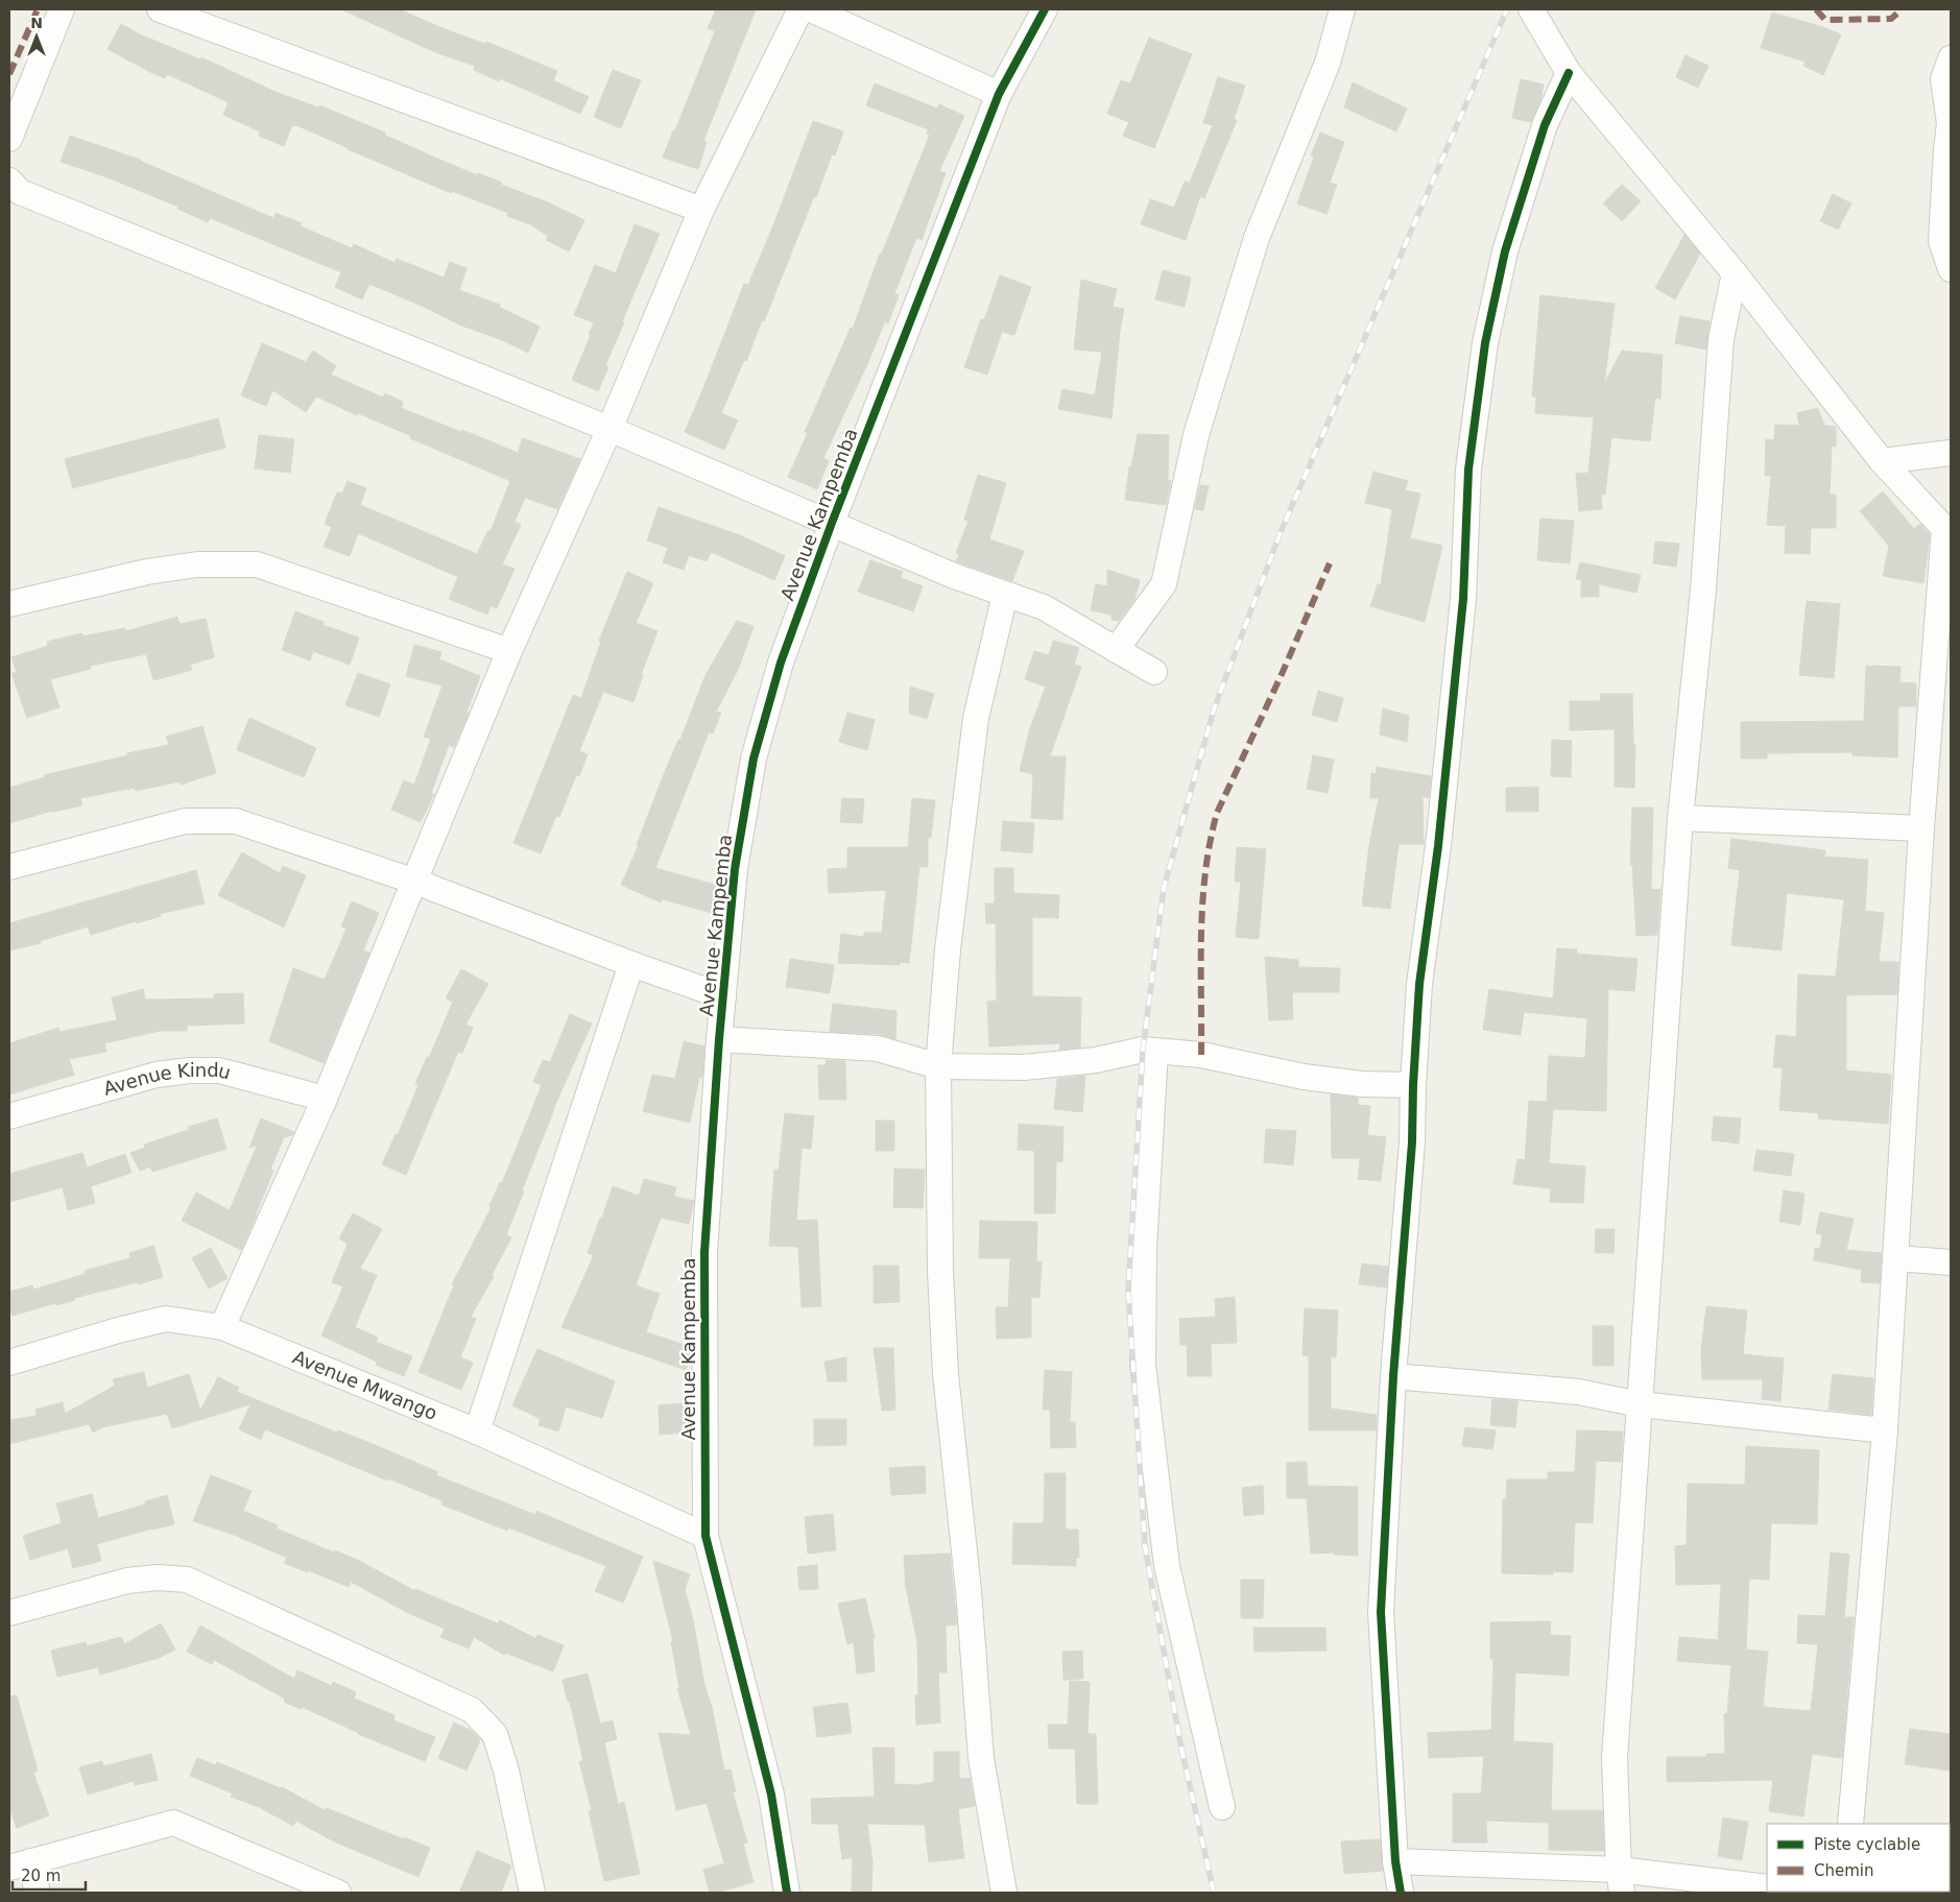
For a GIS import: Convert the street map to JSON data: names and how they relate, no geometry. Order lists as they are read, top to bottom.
{
  "streets": {
    "street": ["Avenue Kampemba", "Avenue Kindu", "Avenue Mwango"]
  },
  "crossings": [
    ["Avenue Kampemba", "Avenue Mwango"]
  ],
  "legend": ["Piste cyclable", "Chemin"],
  "scale_bar": "20 m",
  "north": "top"
}
